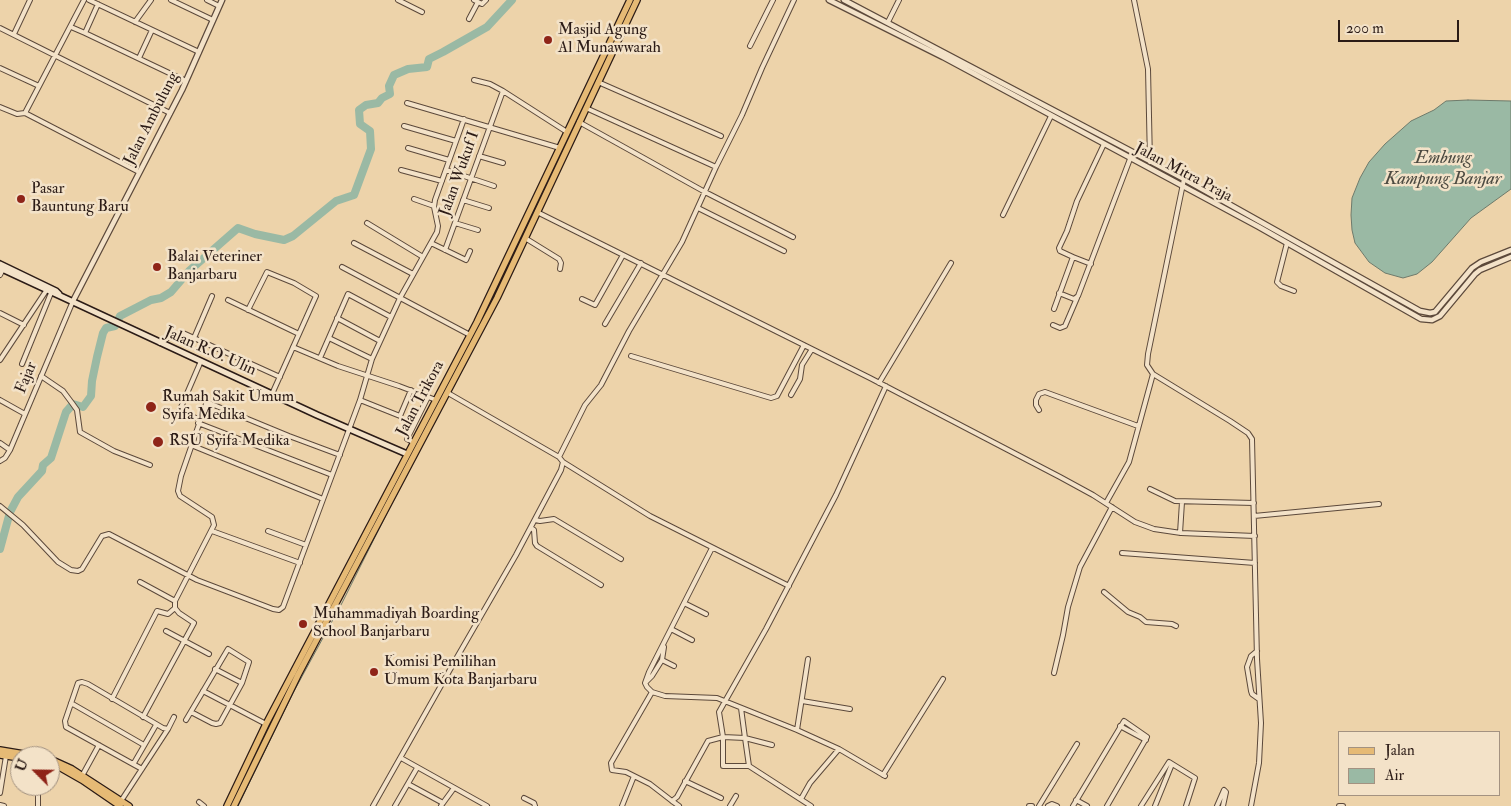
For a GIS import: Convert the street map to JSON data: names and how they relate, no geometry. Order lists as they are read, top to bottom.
{
  "streets": {
    "main road": ["Jalan R.O. Ulin", "Jalan Trikora"],
    "street": [
      "Jalan Ambulung",
      "Jalan Mitra Praja",
      "Jalan Wukuf I",
      "Fajar"
    ]
  },
  "crossings": [
    ["Jalan Ambulung", "Jalan R.O. Ulin"],
    ["Jalan Ambulung", "Fajar"],
    ["Jalan R.O. Ulin", "Fajar"],
    ["Jalan R.O. Ulin", "Jalan Trikora"]
  ],
  "water": ["Embung Kampung Banjar"],
  "places": [
    "Masjid Agung Al Munawwarah",
    "Pasar Bauntung Baru",
    "Balai Veteriner Banjarbaru",
    "Rumah Sakit Umum Syifa Medika",
    "RSU Syifa Medika",
    "Muhammadiyah Boarding School Banjarbaru",
    "Komisi Pemilihan Umum Kota Banjarbaru"
  ],
  "legend": ["Jalan", "Air"],
  "scale_bar": "200 m",
  "north": "top left"
}
